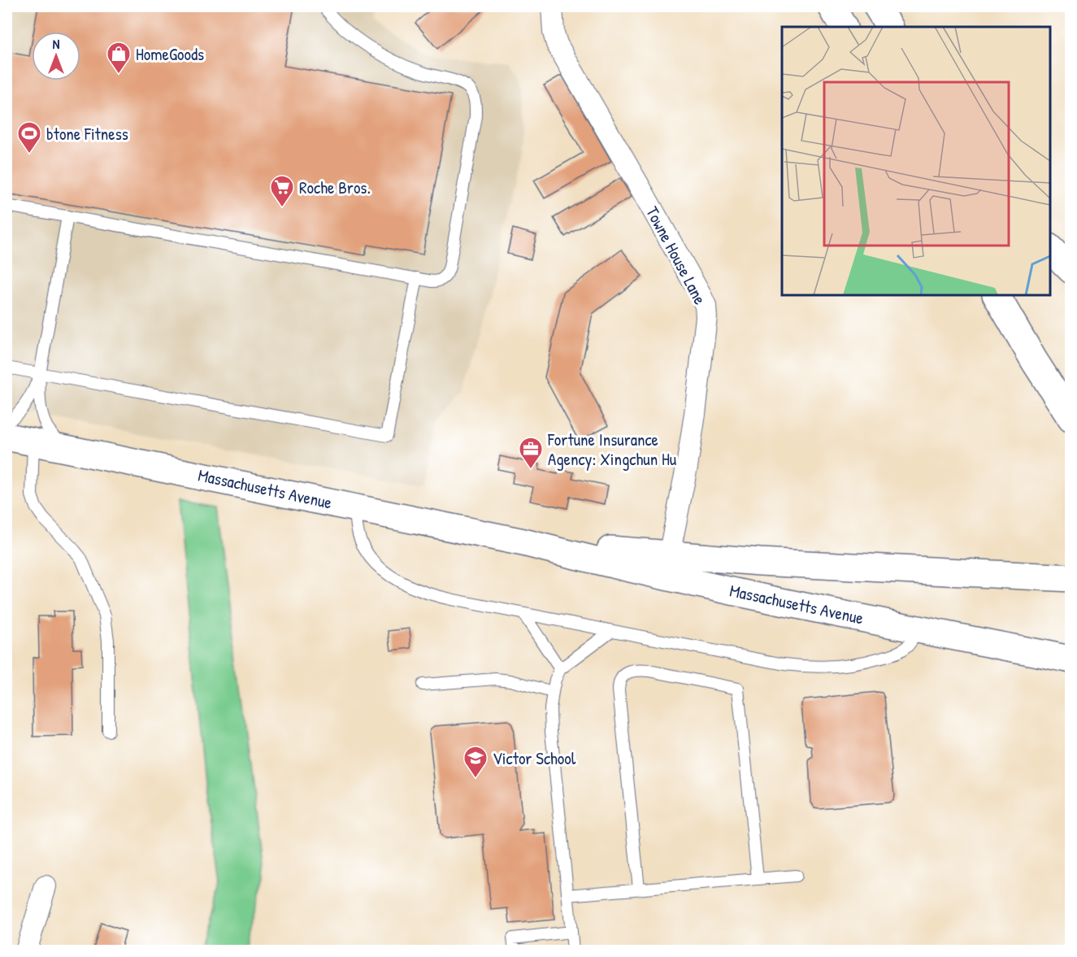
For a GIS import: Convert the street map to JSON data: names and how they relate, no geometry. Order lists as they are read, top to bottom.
{
  "streets": {
    "main road": ["Massachusetts Avenue"],
    "street": ["Towne House Lane"]
  },
  "crossings": [
    ["Towne House Lane", "Massachusetts Avenue"]
  ],
  "places": {
    "shop": ["HomeGoods"],
    "sports": ["btone Fitness"],
    "supermarket": ["Roche Bros."],
    "office": ["Fortune Insurance Agency: Xingchun Hu"],
    "school or university": ["Victor School"]
  },
  "north": "top"
}
